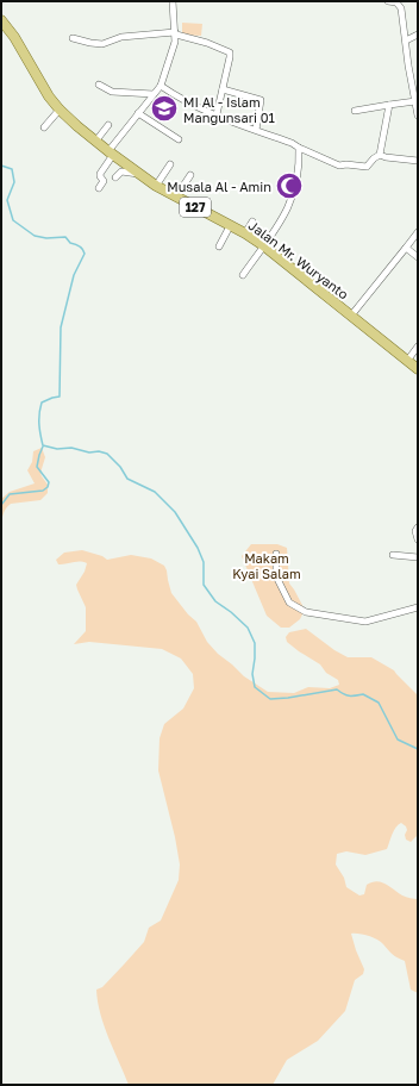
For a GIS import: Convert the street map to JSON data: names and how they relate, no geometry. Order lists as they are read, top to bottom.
{
  "streets": {
    "main road": ["127", "Jalan Mr. Wuryanto"]
  },
  "parks": ["Makam Kyai Salam"],
  "places": {
    "school or university": ["MI Al - Islam Mangunsari 01"],
    "mosque": ["Musala Al - Amin"]
  }
}
